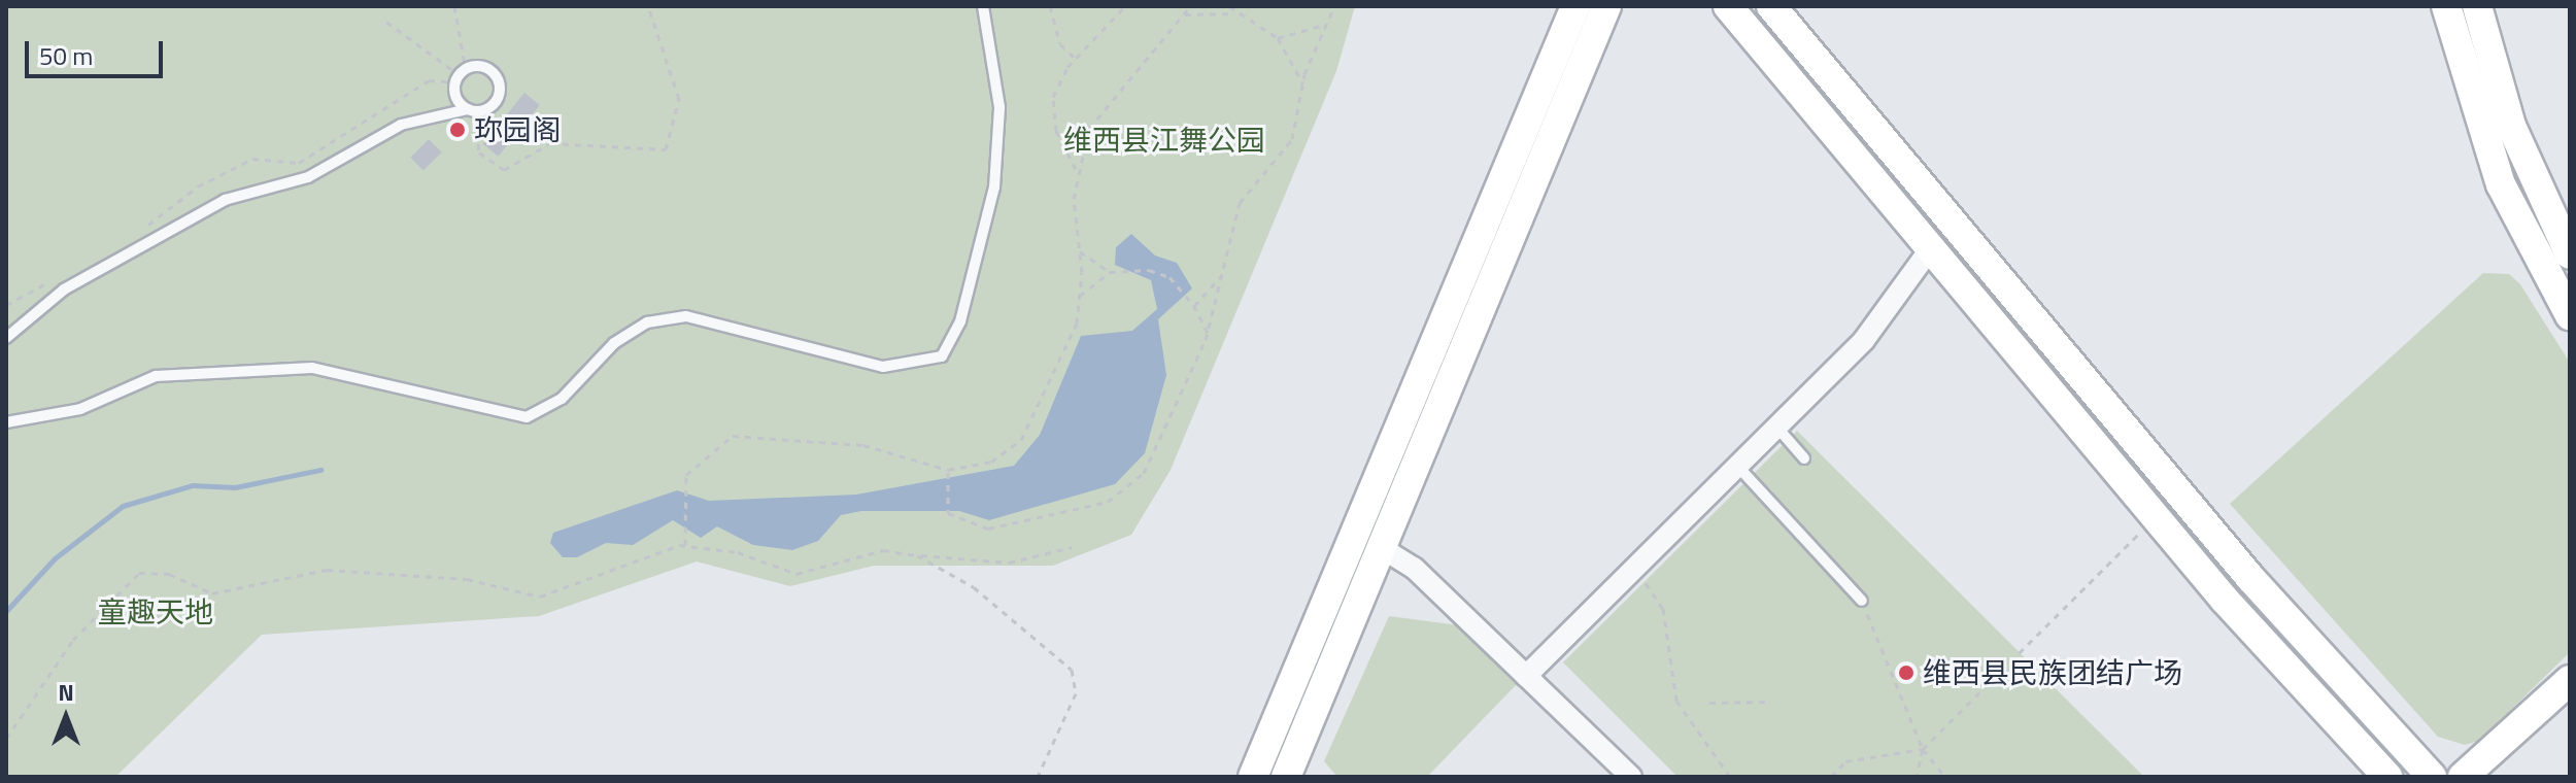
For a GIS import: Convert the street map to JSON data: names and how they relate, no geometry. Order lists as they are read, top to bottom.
{
  "parks": ["维西县江舞公园", "童趣天地"],
  "places": ["珎园阁", "维西县民族团结广场"],
  "scale_bar": "50 m",
  "north": "top"
}
